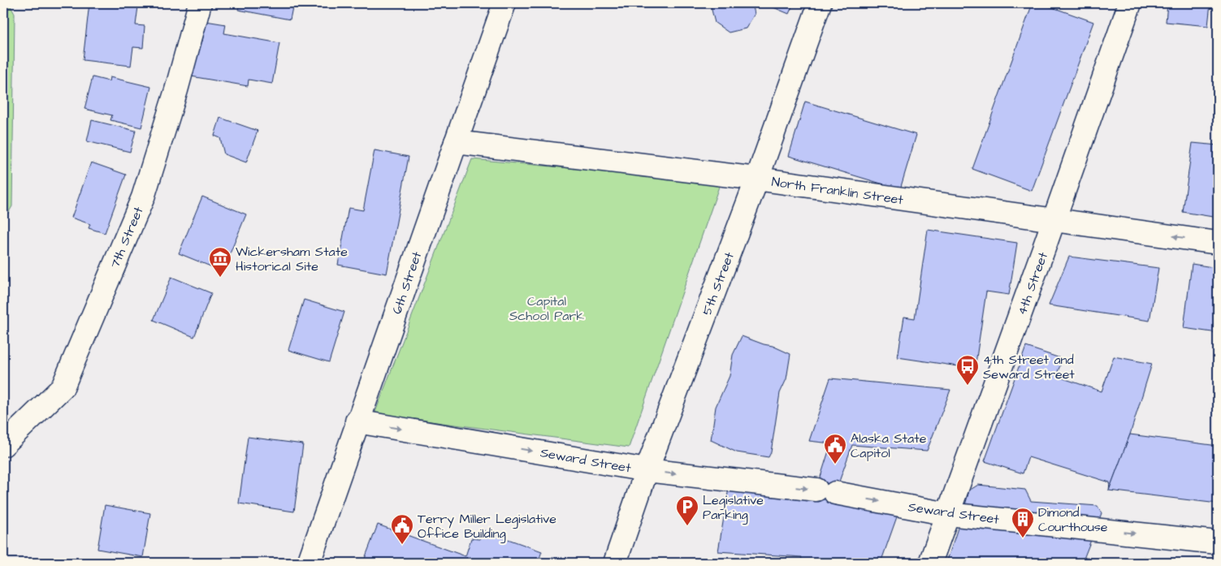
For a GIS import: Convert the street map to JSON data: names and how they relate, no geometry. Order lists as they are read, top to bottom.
{
  "streets": {
    "street": [
      "North Franklin Street",
      "7th Street",
      "6th Street",
      "5th Street",
      "4th Street",
      "Seward Street"
    ]
  },
  "crossings": [
    ["North Franklin Street", "6th Street"],
    ["North Franklin Street", "5th Street"],
    ["North Franklin Street", "4th Street"],
    ["6th Street", "Seward Street"],
    ["5th Street", "Seward Street"],
    ["4th Street", "Seward Street"]
  ],
  "one_way": ["Seward Street"],
  "parks": ["Capital School Park"],
  "places": {
    "museum": ["Wickersham State Historical Site"],
    "bus stop": ["4th Street and Seward Street"],
    "public building": ["Alaska State Capitol", "Terry Miller Legislative Office Building"],
    "parking": ["Legislative Parking"],
    "building": ["Dimond Courthouse"]
  }
}
